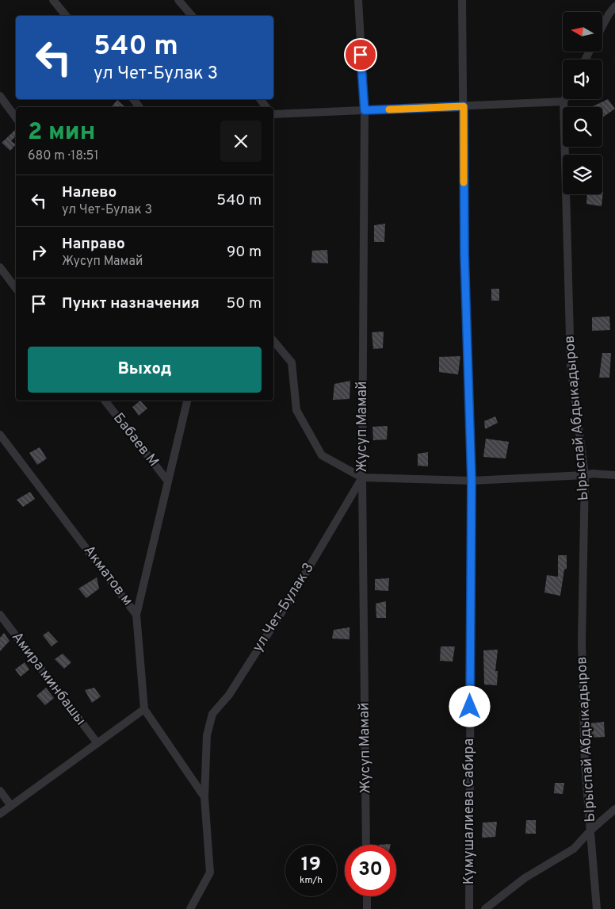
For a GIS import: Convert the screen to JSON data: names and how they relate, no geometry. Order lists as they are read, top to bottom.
{
  "streets": {
    "street": [
      "Ырыспай Абдыкадыров",
      "Жусуп Мамай",
      "Бабаев М",
      "Акматов м",
      "ул Чет-Булак 3",
      "Амира минбашы",
      "Кумушалиева Сабира"
    ]
  },
  "crossings": [
    ["Жусуп Мамай", "ул Чет-Булак 3"],
    ["Акматов м", "ул Чет-Булак 3"]
  ],
  "north": "left",
  "page": {
    "turn": ["540 m", "ул Чет-Булак 3"],
    "heading": ["2 мин", "680 m · 18:51"],
    "list": [
      {
        "name": "Налево",
        "note": "ул Чет-Булак 3",
        "value": "540 m"
      },
      {
        "name": "Направо",
        "note": "Жусуп Мамай",
        "value": "90 m"
      },
      {
        "name": "Пункт назначения",
        "value": "50 m"
      }
    ],
    "buttons": "Выход",
    "speed": "19 km/h",
    "limit": "30"
  }
}
